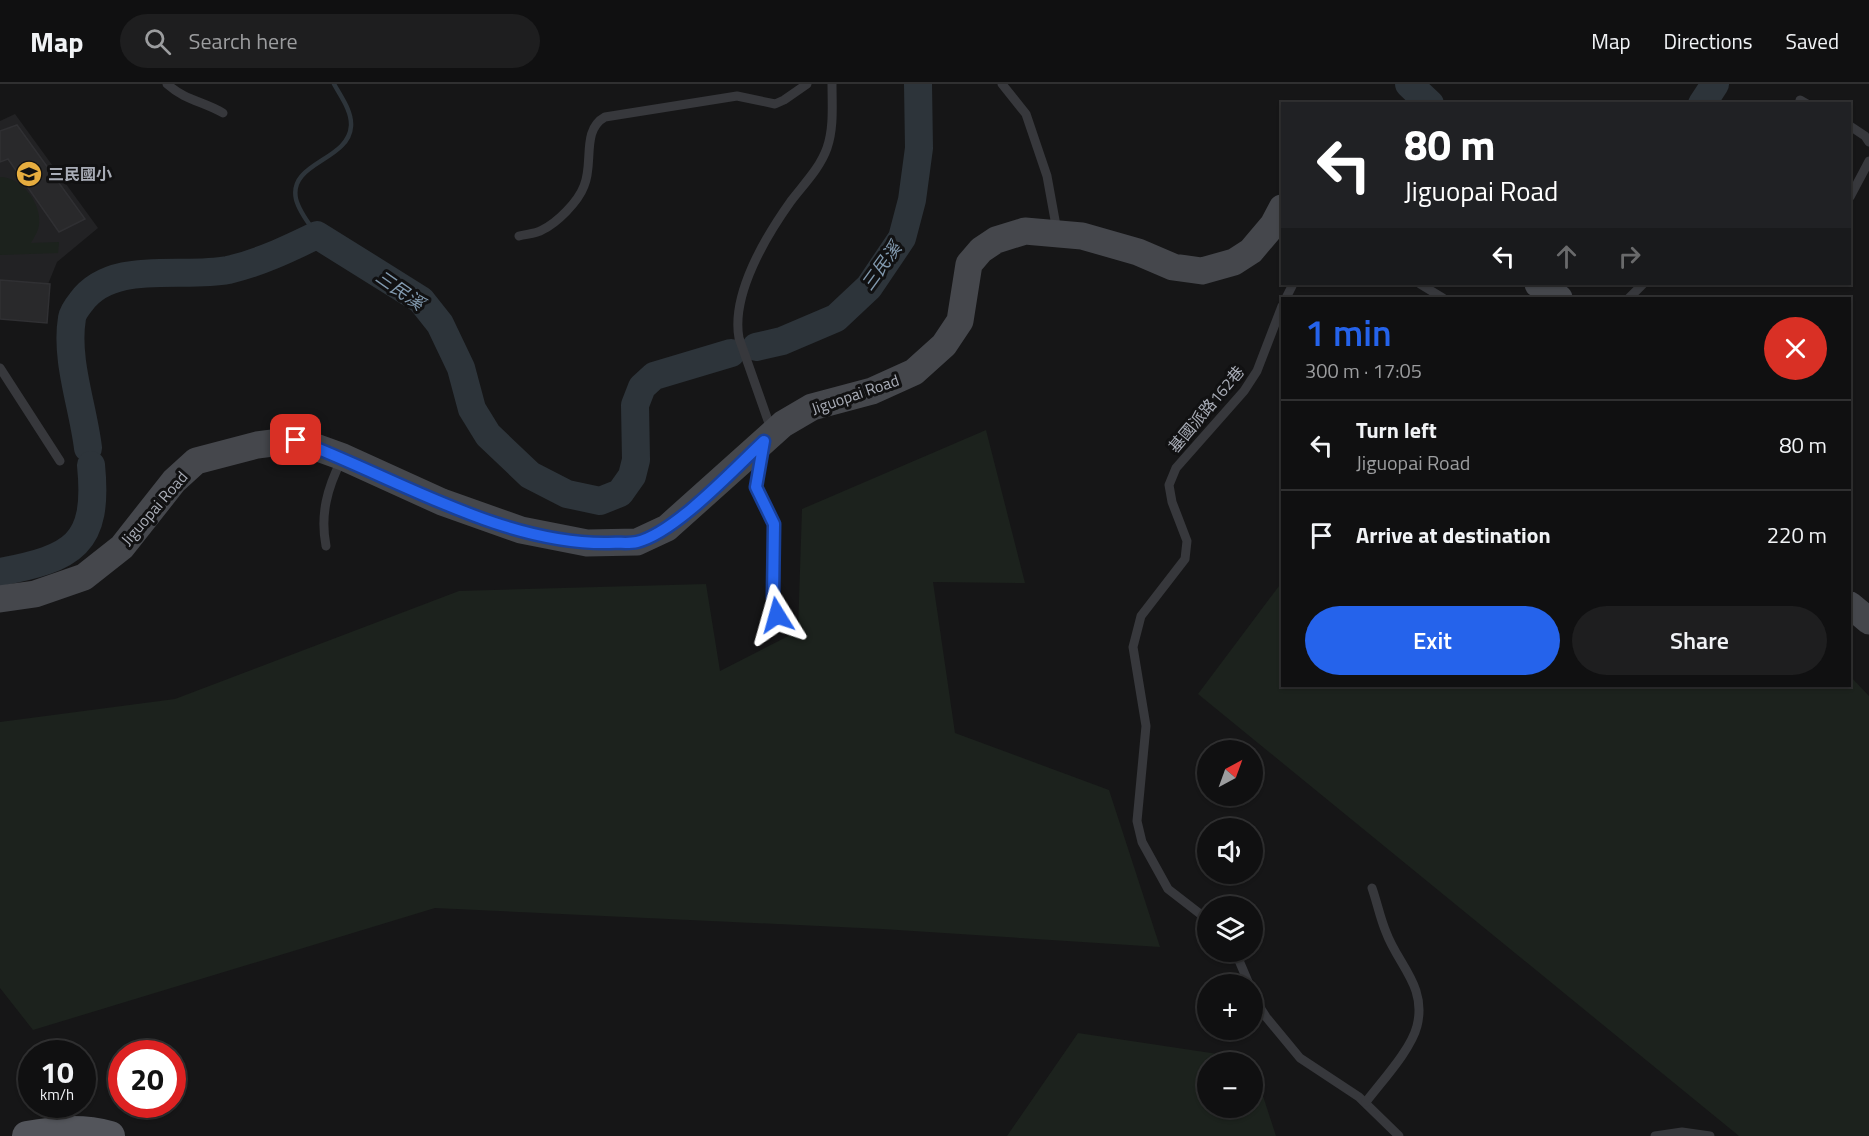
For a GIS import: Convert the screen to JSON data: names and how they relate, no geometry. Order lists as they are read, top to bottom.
{
  "streets": {
    "street": ["Jiguopai Road"],
    "lane": ["基國派路162巷"]
  },
  "water": ["三民溪"],
  "places": {
    "school or university": ["三民國小"]
  },
  "north": "top right",
  "page": {
    "header": "Map",
    "search": "Search here",
    "nav": ["Map", "Directions", "Saved"],
    "turn": ["80 m", "Jiguopai Road"],
    "heading": ["1 min", "300 m · 17:05"],
    "list": [
      {
        "name": "Turn left",
        "note": "Jiguopai Road",
        "value": "80 m"
      },
      {
        "name": "Arrive at destination",
        "value": "220 m"
      }
    ],
    "buttons": ["Exit", "Share"],
    "map_buttons": ["+", "−"],
    "speed": "10 km/h",
    "limit": "20"
  }
}
